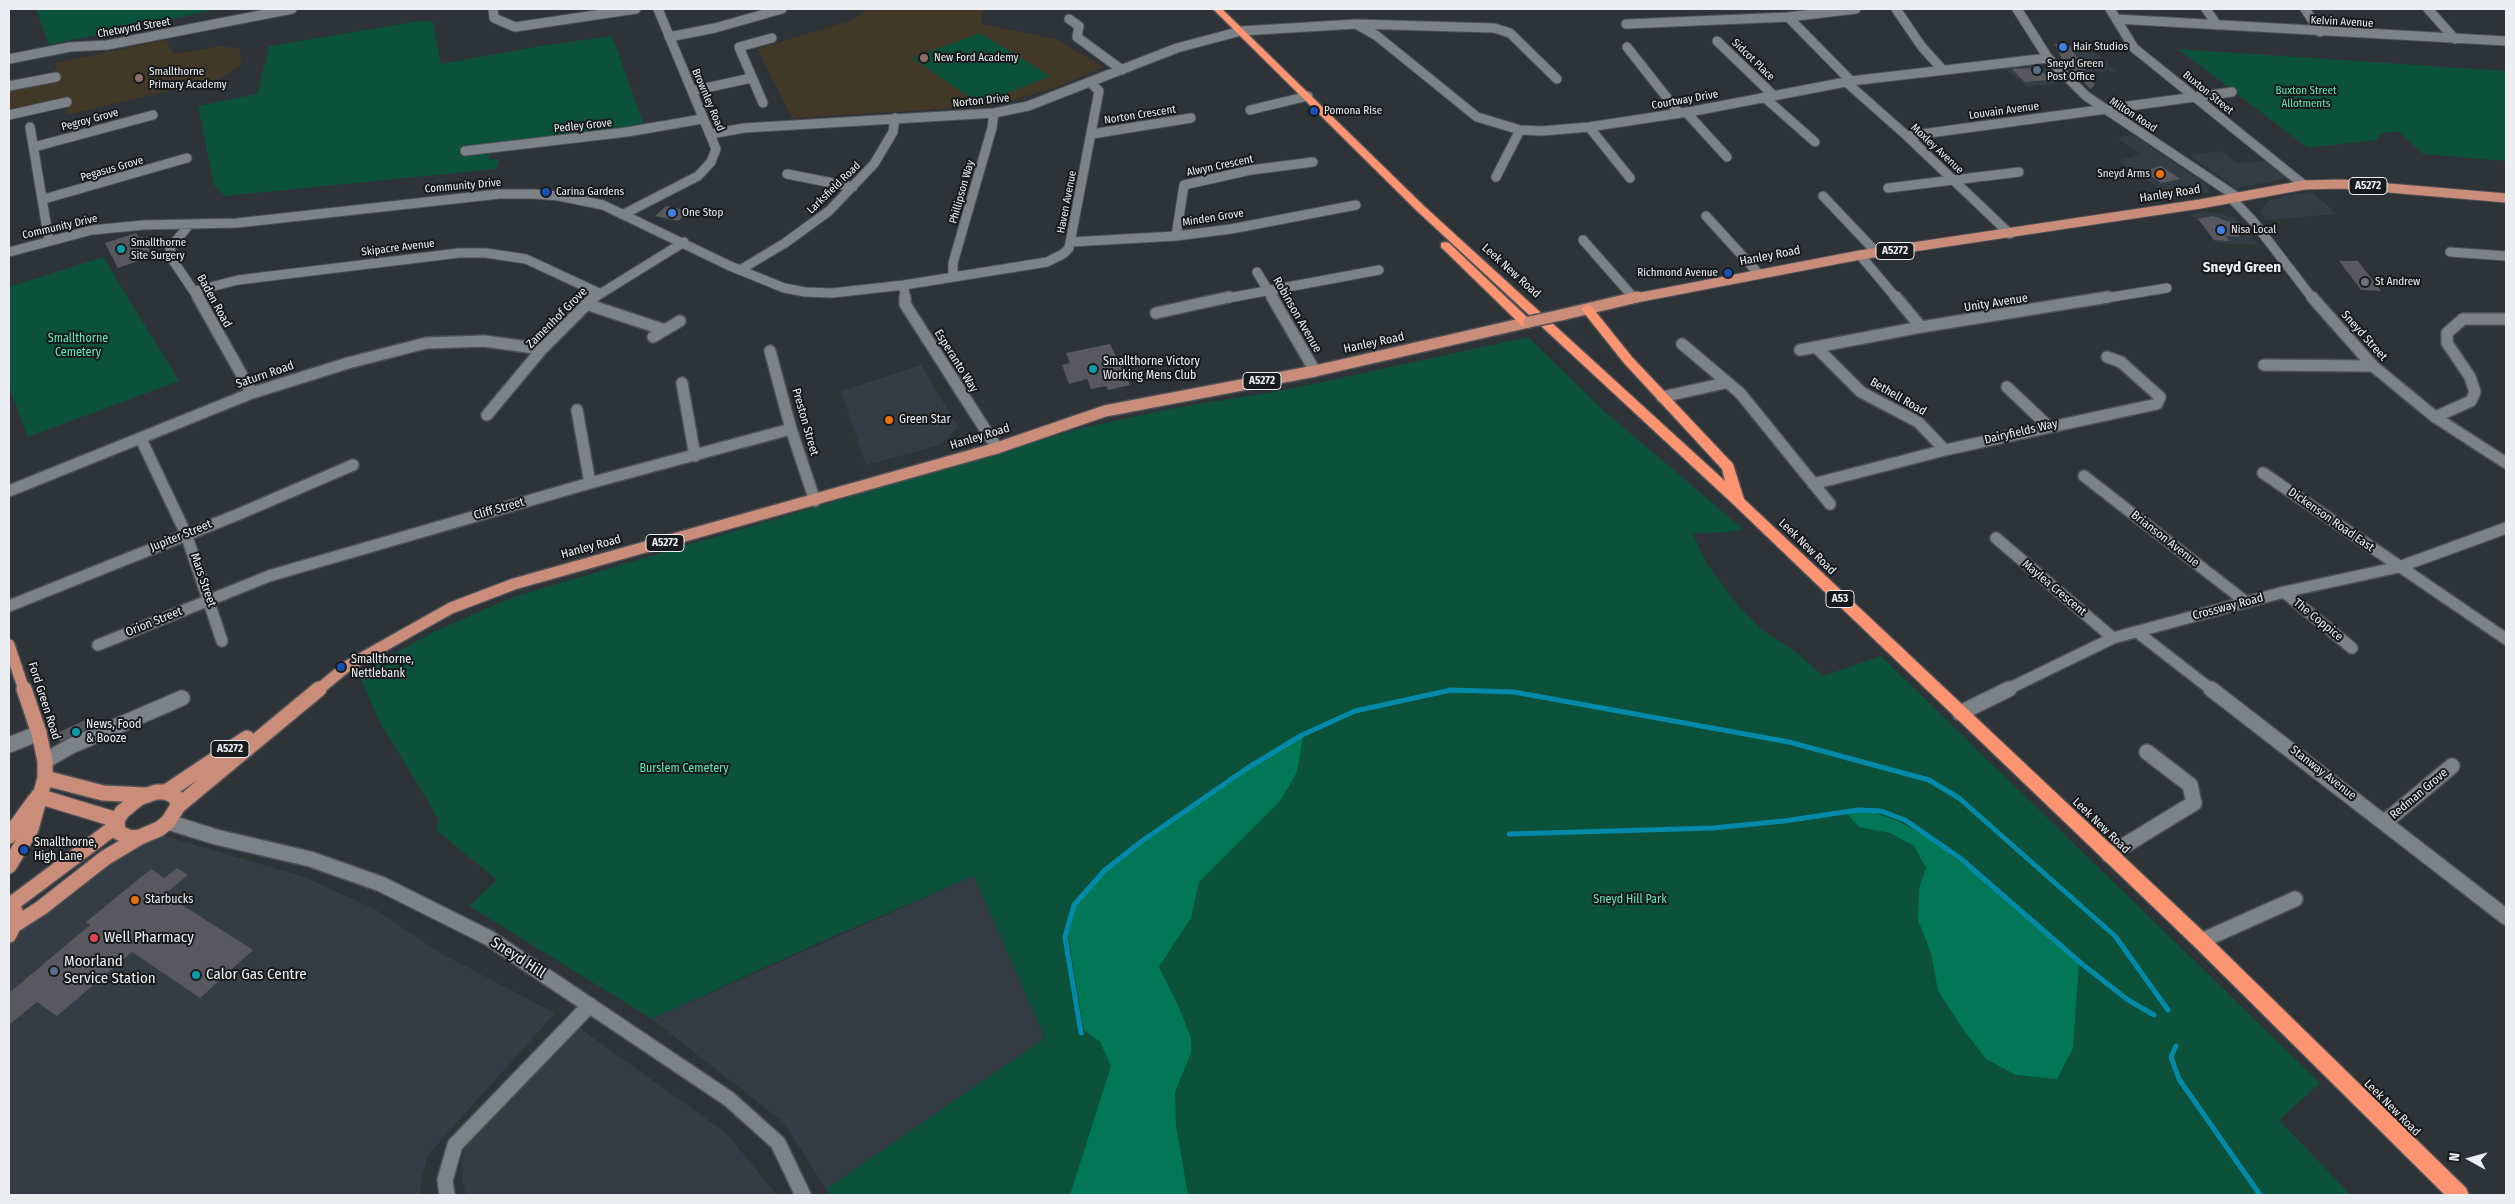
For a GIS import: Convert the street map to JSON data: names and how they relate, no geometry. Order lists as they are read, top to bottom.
{
  "streets": {
    "highway": ["Leek New Road", "A53"],
    "main road": ["A5272", "Hanley Road", "Ford Green Road"],
    "street": [
      "Kelvin Avenue",
      "Chetwynd Street",
      "Sidcot Place",
      "Buxton Street",
      "Brownley Road",
      "Courtway Drive",
      "Norton Drive",
      "Louvain Avenue",
      "Norton Crescent",
      "Milton Road",
      "Pegroy Grove",
      "Pedley Grove",
      "Moxley Avenue",
      "Alwyn Crescent",
      "Pegasus Grove",
      "Community Drive",
      "Larksfield Road",
      "Phillipson Way",
      "Haven Avenue",
      "Minden Grove",
      "Skipacre Avenue",
      "Baden Road",
      "Unity Avenue",
      "Robinson Avenue",
      "Zamenhof Grove",
      "Sneyd Street",
      "Esperanto Way",
      "Saturn Road",
      "Bethell Road",
      "Preston Street",
      "Dairyfields Way",
      "Cliff Street",
      "Dickenson Road East",
      "Jupiter Street",
      "Brianson Avenue",
      "Mars Street",
      "Maylea Crescent",
      "Crossway Road",
      "The Coppice",
      "Orion Street",
      "Stanway Avenue",
      "Redman Grove",
      "Sneyd Hill"
    ]
  },
  "crossings": [
    ["Kelvin Avenue", "Buxton Street"],
    ["Sidcot Place", "Courtway Drive"],
    ["Buxton Street", "Louvain Avenue"],
    ["Buxton Street", "Hanley Road"],
    ["Brownley Road", "Norton Drive"],
    ["Brownley Road", "Pedley Grove"],
    ["Brownley Road", "Community Drive"],
    ["Courtway Drive", "Norton Drive"],
    ["Courtway Drive", "Milton Road"],
    ["Courtway Drive", "Moxley Avenue"],
    ["Norton Drive", "Larksfield Road"],
    ["Norton Drive", "Phillipson Way"],
    ["Norton Drive", "Haven Avenue"],
    ["Norton Drive", "Leek New Road"],
    ["Louvain Avenue", "Milton Road"],
    ["Louvain Avenue", "Moxley Avenue"],
    ["Norton Crescent", "Haven Avenue"],
    ["Milton Road", "Hanley Road"],
    ["Milton Road", "Sneyd Street"],
    ["Moxley Avenue", "Hanley Road"],
    ["Alwyn Crescent", "Minden Grove"],
    ["Community Drive", "Larksfield Road"],
    ["Community Drive", "Haven Avenue"],
    ["Community Drive", "Baden Road"],
    ["Community Drive", "Zamenhof Grove"],
    ["Community Drive", "Esperanto Way"],
    ["A5272", "Hanley Road"],
    ["A5272", "Sneyd Hill"],
    ["Phillipson Way", "Haven Avenue"],
    ["Hanley Road", "Robinson Avenue"],
    ["Hanley Road", "Sneyd Street"],
    ["Hanley Road", "Esperanto Way"],
    ["Hanley Road", "Preston Street"],
    ["Haven Avenue", "Minden Grove"],
    ["Haven Avenue", "Esperanto Way"],
    ["Skipacre Avenue", "Baden Road"],
    ["Skipacre Avenue", "Zamenhof Grove"],
    ["Leek New Road", "Crossway Road"],
    ["Baden Road", "Saturn Road"],
    ["Zamenhof Grove", "Saturn Road"],
    ["Saturn Road", "Mars Street"],
    ["Bethell Road", "Dairyfields Way"],
    ["Preston Street", "Cliff Street"],
    ["Cliff Street", "Mars Street"],
    ["Cliff Street", "Orion Street"],
    ["Dickenson Road East", "Crossway Road"],
    ["Jupiter Street", "Mars Street"],
    ["Brianson Avenue", "Crossway Road"],
    ["Mars Street", "Orion Street"],
    ["Maylea Crescent", "Crossway Road"],
    ["Crossway Road", "The Coppice"],
    ["Crossway Road", "Stanway Avenue"],
    ["Stanway Avenue", "Redman Grove"]
  ],
  "districts": ["Sneyd Green"],
  "parks": [
    "Buxton Street Allotments",
    "Smallthorne Cemetery",
    "Burslem Cemetery",
    "Sneyd Hill Park"
  ],
  "places": [
    "Hair Studios",
    "New Ford Academy",
    "Sneyd Green Post Office",
    "Smallthorne Primary Academy",
    "Pomona Rise",
    "Sneyd Arms",
    "Carina Gardens",
    "One Stop",
    "Nisa Local",
    "Smallthorne Site Surgery",
    "Richmond Avenue",
    "St Andrew",
    "Smallthorne Victory Working Mens Club",
    "Green Star",
    "Smallthorne, Nettlebank",
    "News, Food & Booze",
    "Smallthorne, High Lane",
    "Starbucks",
    "Well Pharmacy",
    "Moorland Service Station",
    "Calor Gas Centre"
  ],
  "north": "left"
}
